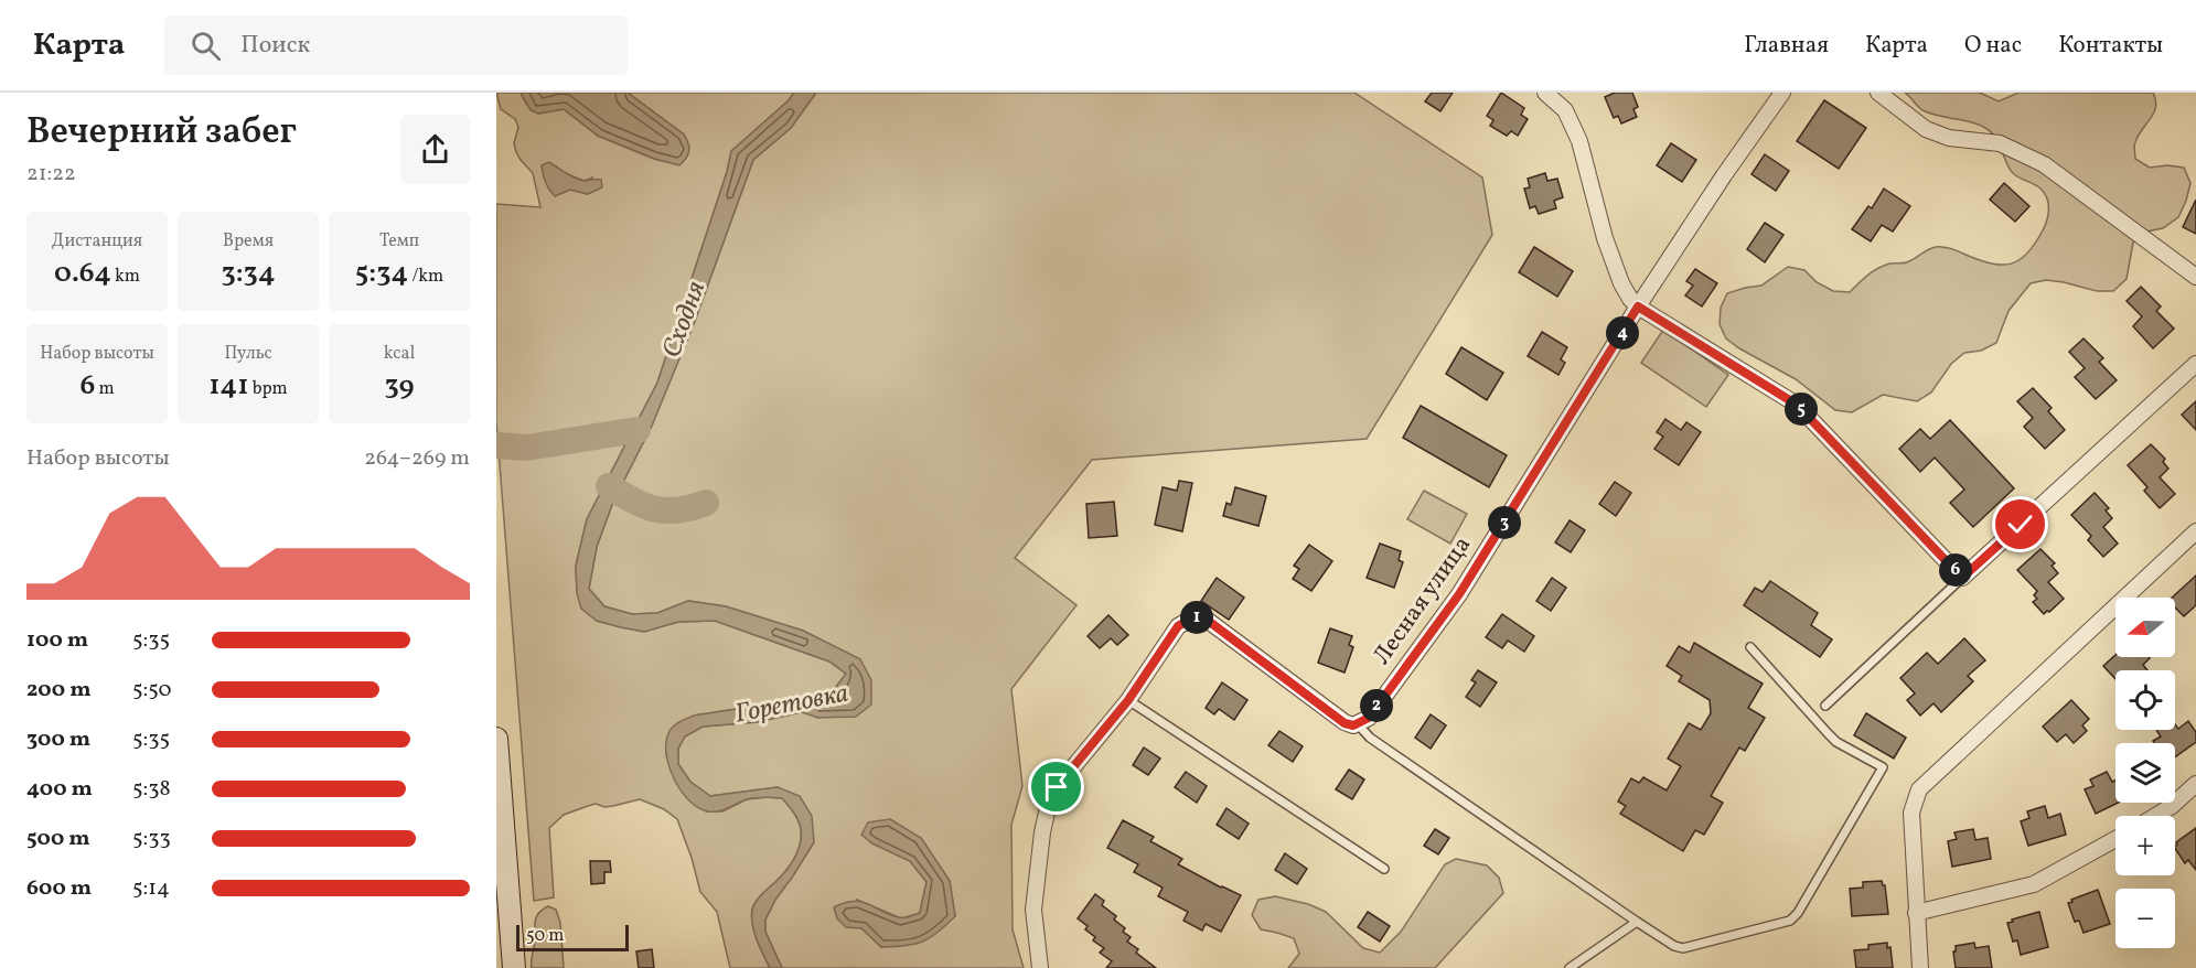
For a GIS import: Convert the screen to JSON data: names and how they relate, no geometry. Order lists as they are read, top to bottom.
{
  "streets": {
    "street": ["Лесная улица"]
  },
  "water": ["Сходня", "Горетовка"],
  "scale_bar": "50 m",
  "north": "left",
  "page": {
    "header": "Карта",
    "search": "Поиск",
    "nav": [
      "Главная",
      "Карта",
      "О нас",
      "Контакты"
    ],
    "heading": ["Вечерний забег", "21:22"],
    "stats": [
      ["Дистанция", "0.64 km"],
      ["Время", "3:34"],
      ["Темп", "5:34 /km"],
      ["Набор высоты", "6 m"],
      ["Пульс", "141 bpm"],
      ["kcal", "39"]
    ],
    "pins": [
      "4",
      "5",
      "3",
      "6",
      "1",
      "2"
    ],
    "chart": ["Набор высоты", "264–269 m"],
    "map_buttons": ["+", "−"],
    "list": [
      {
        "name": "100 m",
        "note": "5:35"
      },
      {
        "name": "200 m",
        "note": "5:50"
      },
      {
        "name": "300 m",
        "note": "5:35"
      },
      {
        "name": "400 m",
        "note": "5:38"
      },
      {
        "name": "500 m",
        "note": "5:33"
      },
      {
        "name": "600 m",
        "note": "5:14"
      }
    ],
    "scale": "50 m"
  }
}
